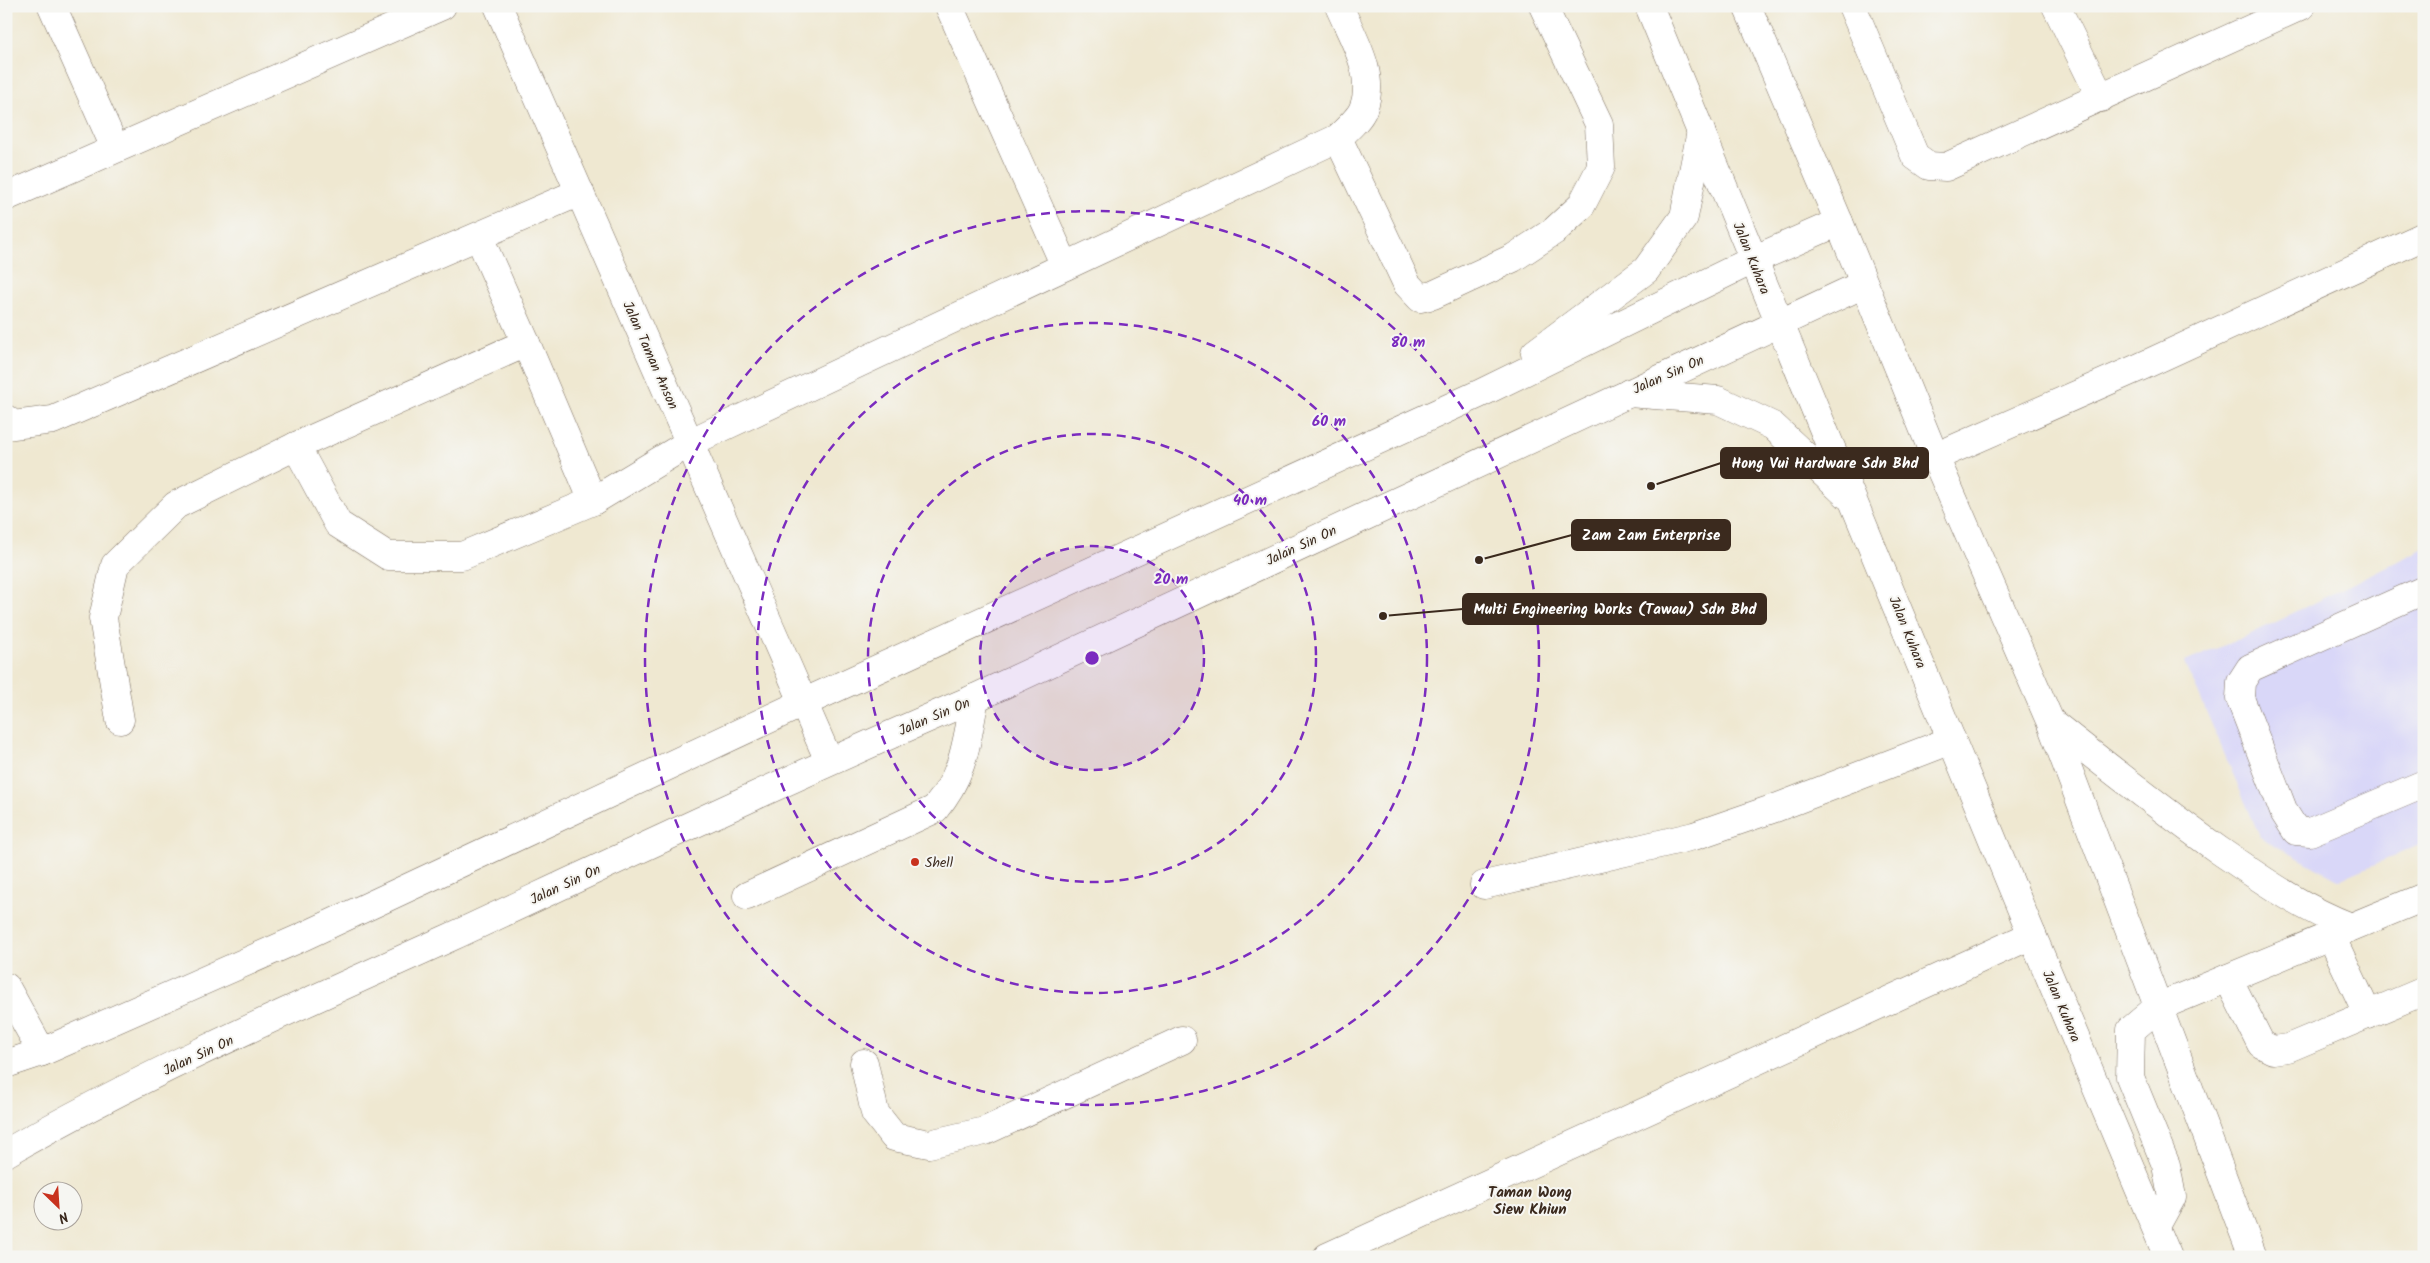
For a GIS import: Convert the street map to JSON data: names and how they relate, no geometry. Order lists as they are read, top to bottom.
{
  "streets": {
    "main road": ["Jalan Kuhara", "Jalan Taman Anson", "Jalan Sin On"]
  },
  "crossings": [
    ["Jalan Kuhara", "Jalan Sin On"],
    ["Jalan Taman Anson", "Jalan Sin On"]
  ],
  "districts": ["Taman Wong Siew Khiun"],
  "places": [
    "Hong Vui Hardware Sdn Bhd",
    "Zam Zam Enterprise",
    "Multi Engineering Works (Tawau) Sdn Bhd",
    "Shell"
  ],
  "north": "bottom right",
  "rings": [
    "80 m",
    "60 m",
    "40 m",
    "20 m"
  ]
}
